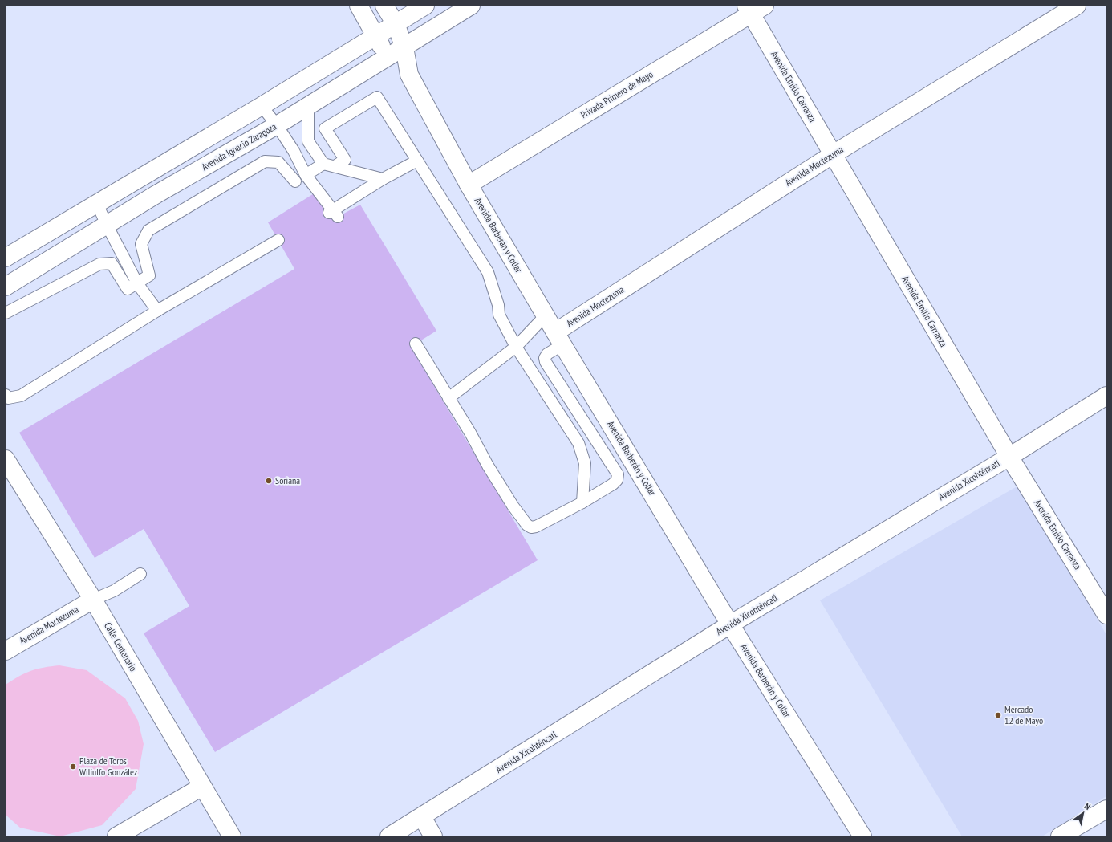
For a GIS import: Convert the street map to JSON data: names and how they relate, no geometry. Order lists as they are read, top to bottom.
{
  "streets": {
    "street": [
      "Avenida Emilio Carranza",
      "Privada Primero de Mayo",
      "Avenida Ignacio Zaragoza",
      "Avenida Moctezuma",
      "Avenida Barberán y Collar",
      "Avenida Xicohténcatl",
      "Calle Centenario"
    ]
  },
  "crossings": [
    ["Avenida Emilio Carranza", "Privada Primero de Mayo"],
    ["Avenida Emilio Carranza", "Avenida Moctezuma"],
    ["Avenida Emilio Carranza", "Avenida Xicohténcatl"],
    ["Privada Primero de Mayo", "Avenida Barberán y Collar"],
    ["Avenida Ignacio Zaragoza", "Avenida Barberán y Collar"],
    ["Avenida Moctezuma", "Avenida Barberán y Collar"],
    ["Avenida Moctezuma", "Calle Centenario"],
    ["Avenida Barberán y Collar", "Avenida Xicohténcatl"]
  ],
  "places": ["Soriana", "Mercado 12 de Mayo", "Plaza de Toros Wiliulfo González"],
  "north": "top right"
}
